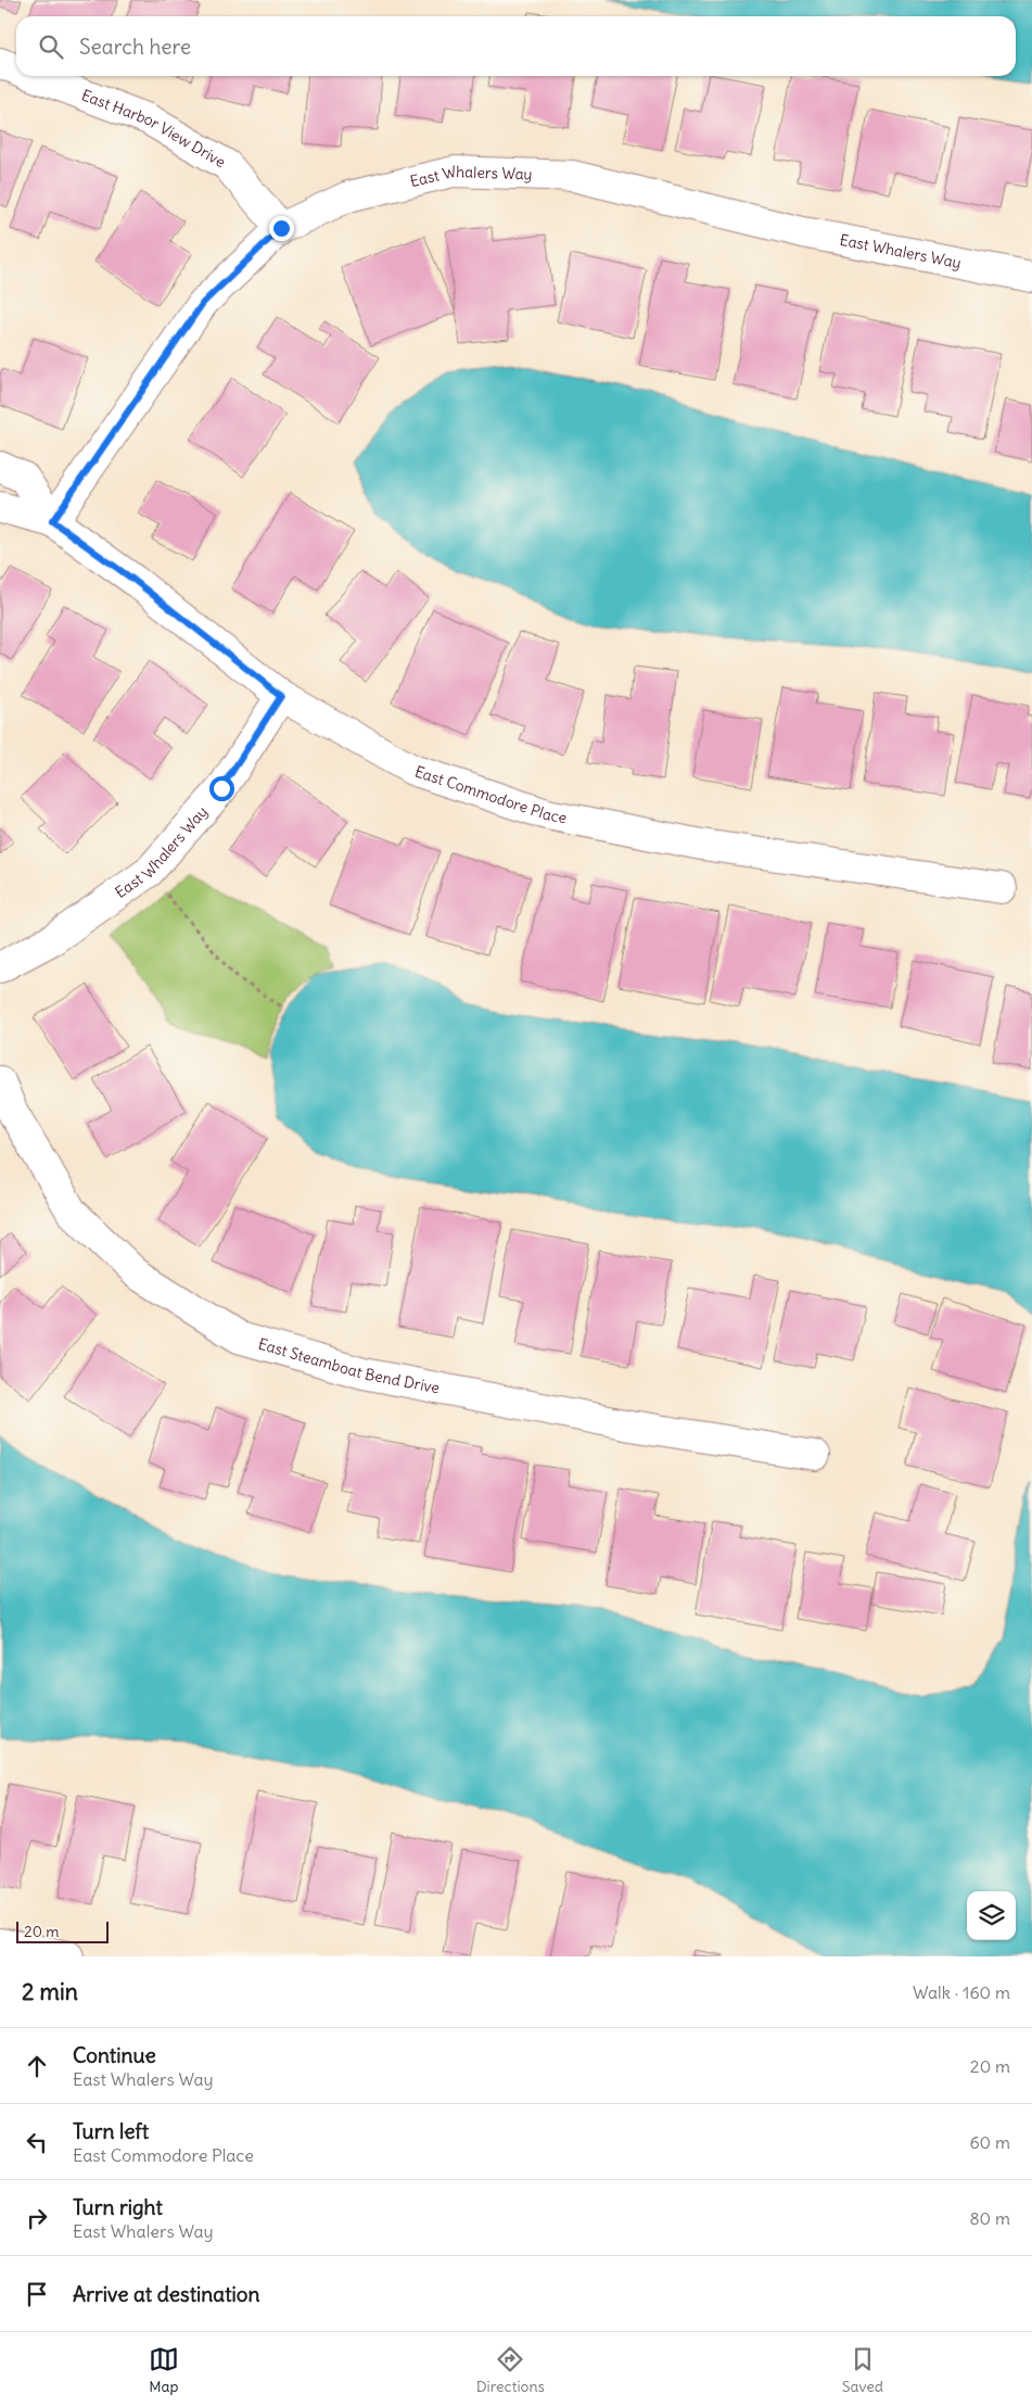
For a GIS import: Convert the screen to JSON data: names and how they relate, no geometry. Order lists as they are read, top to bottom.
{
  "streets": {
    "street": [
      "East Harbor View Drive",
      "East Whalers Way",
      "East Commodore Place",
      "East Steamboat Bend Drive"
    ]
  },
  "crossings": [
    ["East Harbor View Drive", "East Whalers Way"],
    ["East Whalers Way", "East Commodore Place"]
  ],
  "scale_bar": "20 m",
  "page": {
    "search": "Search here",
    "scale": "20 m",
    "heading": ["2 min", "Walk · 160 m"],
    "list": [
      ["Continue", "East Whalers Way", "20 m"],
      ["Turn left", "East Commodore Place", "60 m"],
      ["Turn right", "East Whalers Way", "80 m"],
      "Arrive at destination"
    ],
    "nav": ["Map", "Directions", "Saved"]
  }
}
